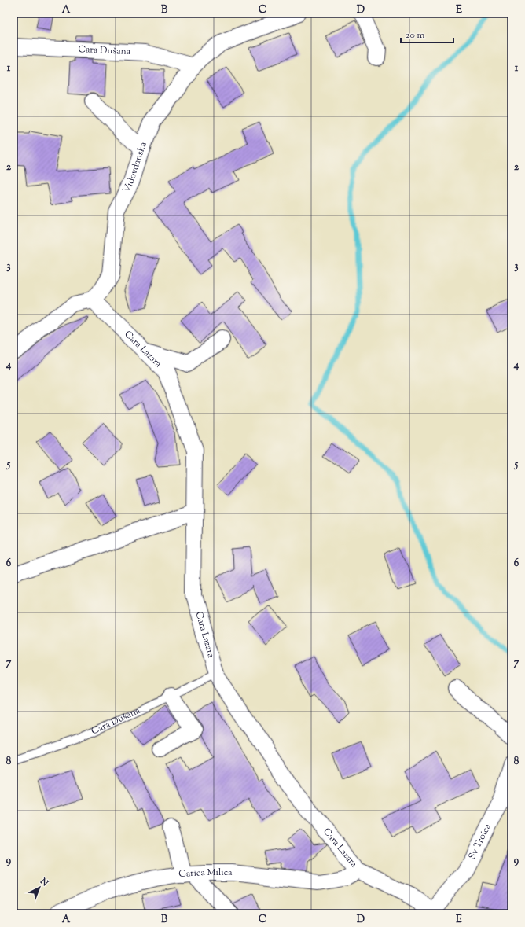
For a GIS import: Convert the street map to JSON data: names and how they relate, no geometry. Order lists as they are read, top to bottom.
{
  "streets": {
    "street": [
      "Cara Dušana",
      "Vidovdanska",
      "Cara Lazara",
      "Sv Troica",
      "Carica Milica"
    ]
  },
  "crossings": [
    ["Cara Dušana", "Vidovdanska"],
    ["Cara Dušana", "Cara Lazara"],
    ["Vidovdanska", "Cara Lazara"],
    ["Cara Lazara", "Sv Troica"],
    ["Cara Lazara", "Carica Milica"]
  ],
  "scale_bar": "20 m",
  "north": "top right",
  "grid": {
    "columns": [
      "A",
      "B",
      "C",
      "D",
      "E"
    ],
    "rows": [
      "1",
      "2",
      "3",
      "4",
      "5",
      "6",
      "7",
      "8",
      "9"
    ]
  }
}
